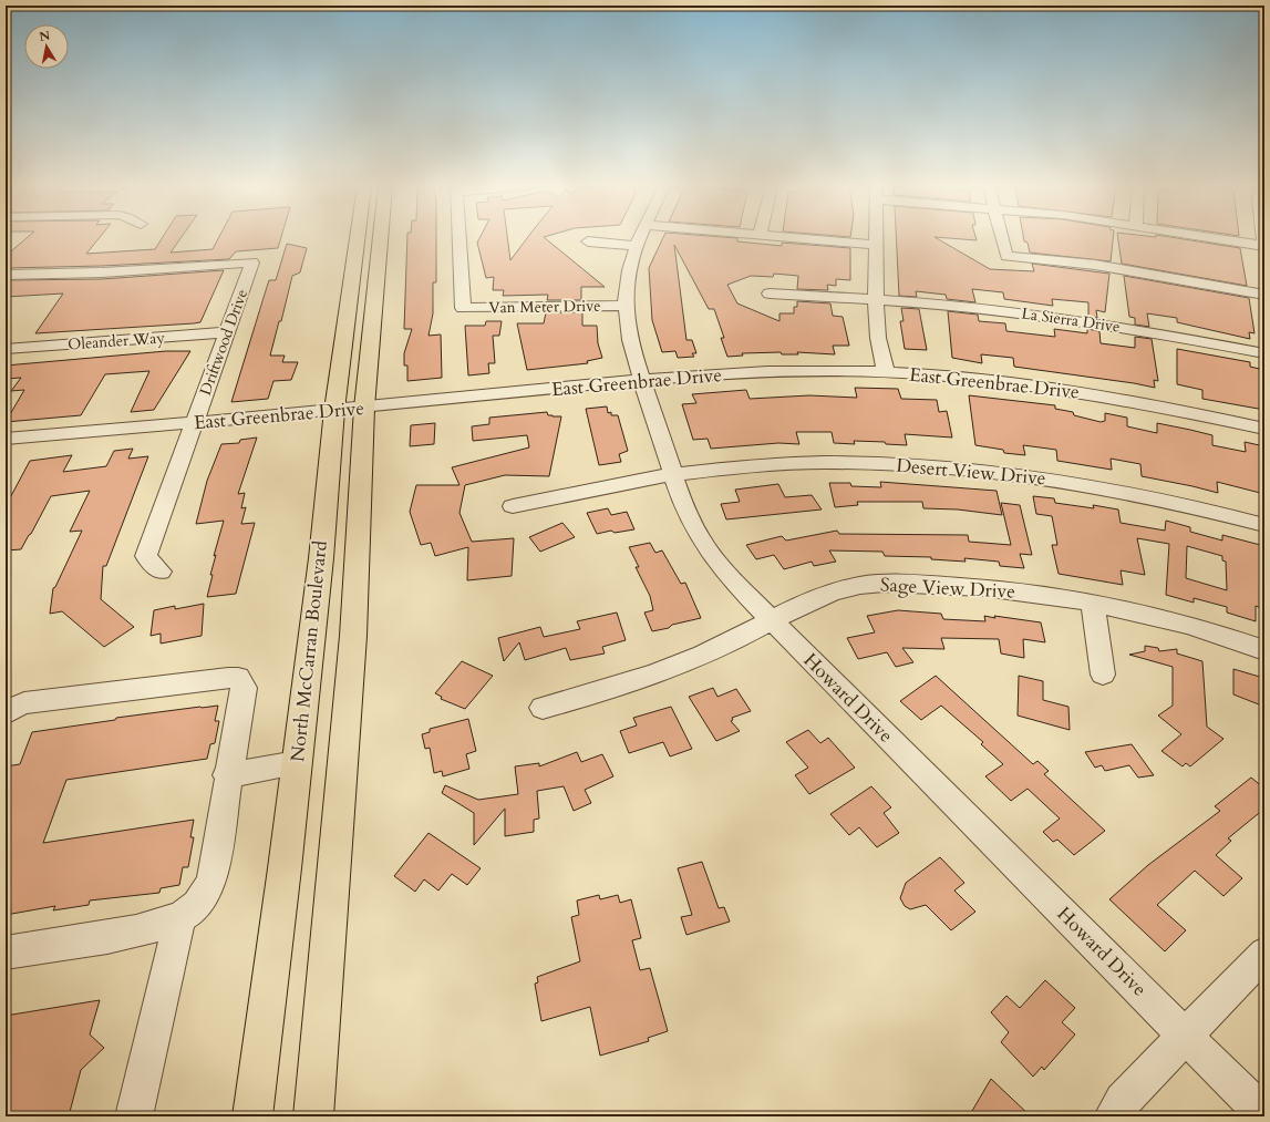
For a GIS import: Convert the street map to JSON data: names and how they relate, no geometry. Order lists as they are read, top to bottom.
{
  "streets": {
    "main road": ["North McCarran Boulevard"],
    "street": [
      "Van Meter Drive",
      "La Sierra Drive",
      "Oleander Way",
      "Driftwood Drive",
      "East Greenbrae Drive",
      "Desert View Drive",
      "Sage View Drive",
      "Howard Drive"
    ]
  },
  "crossings": [
    ["Van Meter Drive", "Howard Drive"],
    ["Oleander Way", "Driftwood Drive"],
    ["Driftwood Drive", "East Greenbrae Drive"],
    ["East Greenbrae Drive", "North McCarran Boulevard"],
    ["East Greenbrae Drive", "Howard Drive"],
    ["Desert View Drive", "Howard Drive"],
    ["Sage View Drive", "Howard Drive"]
  ],
  "north": "top"
}
